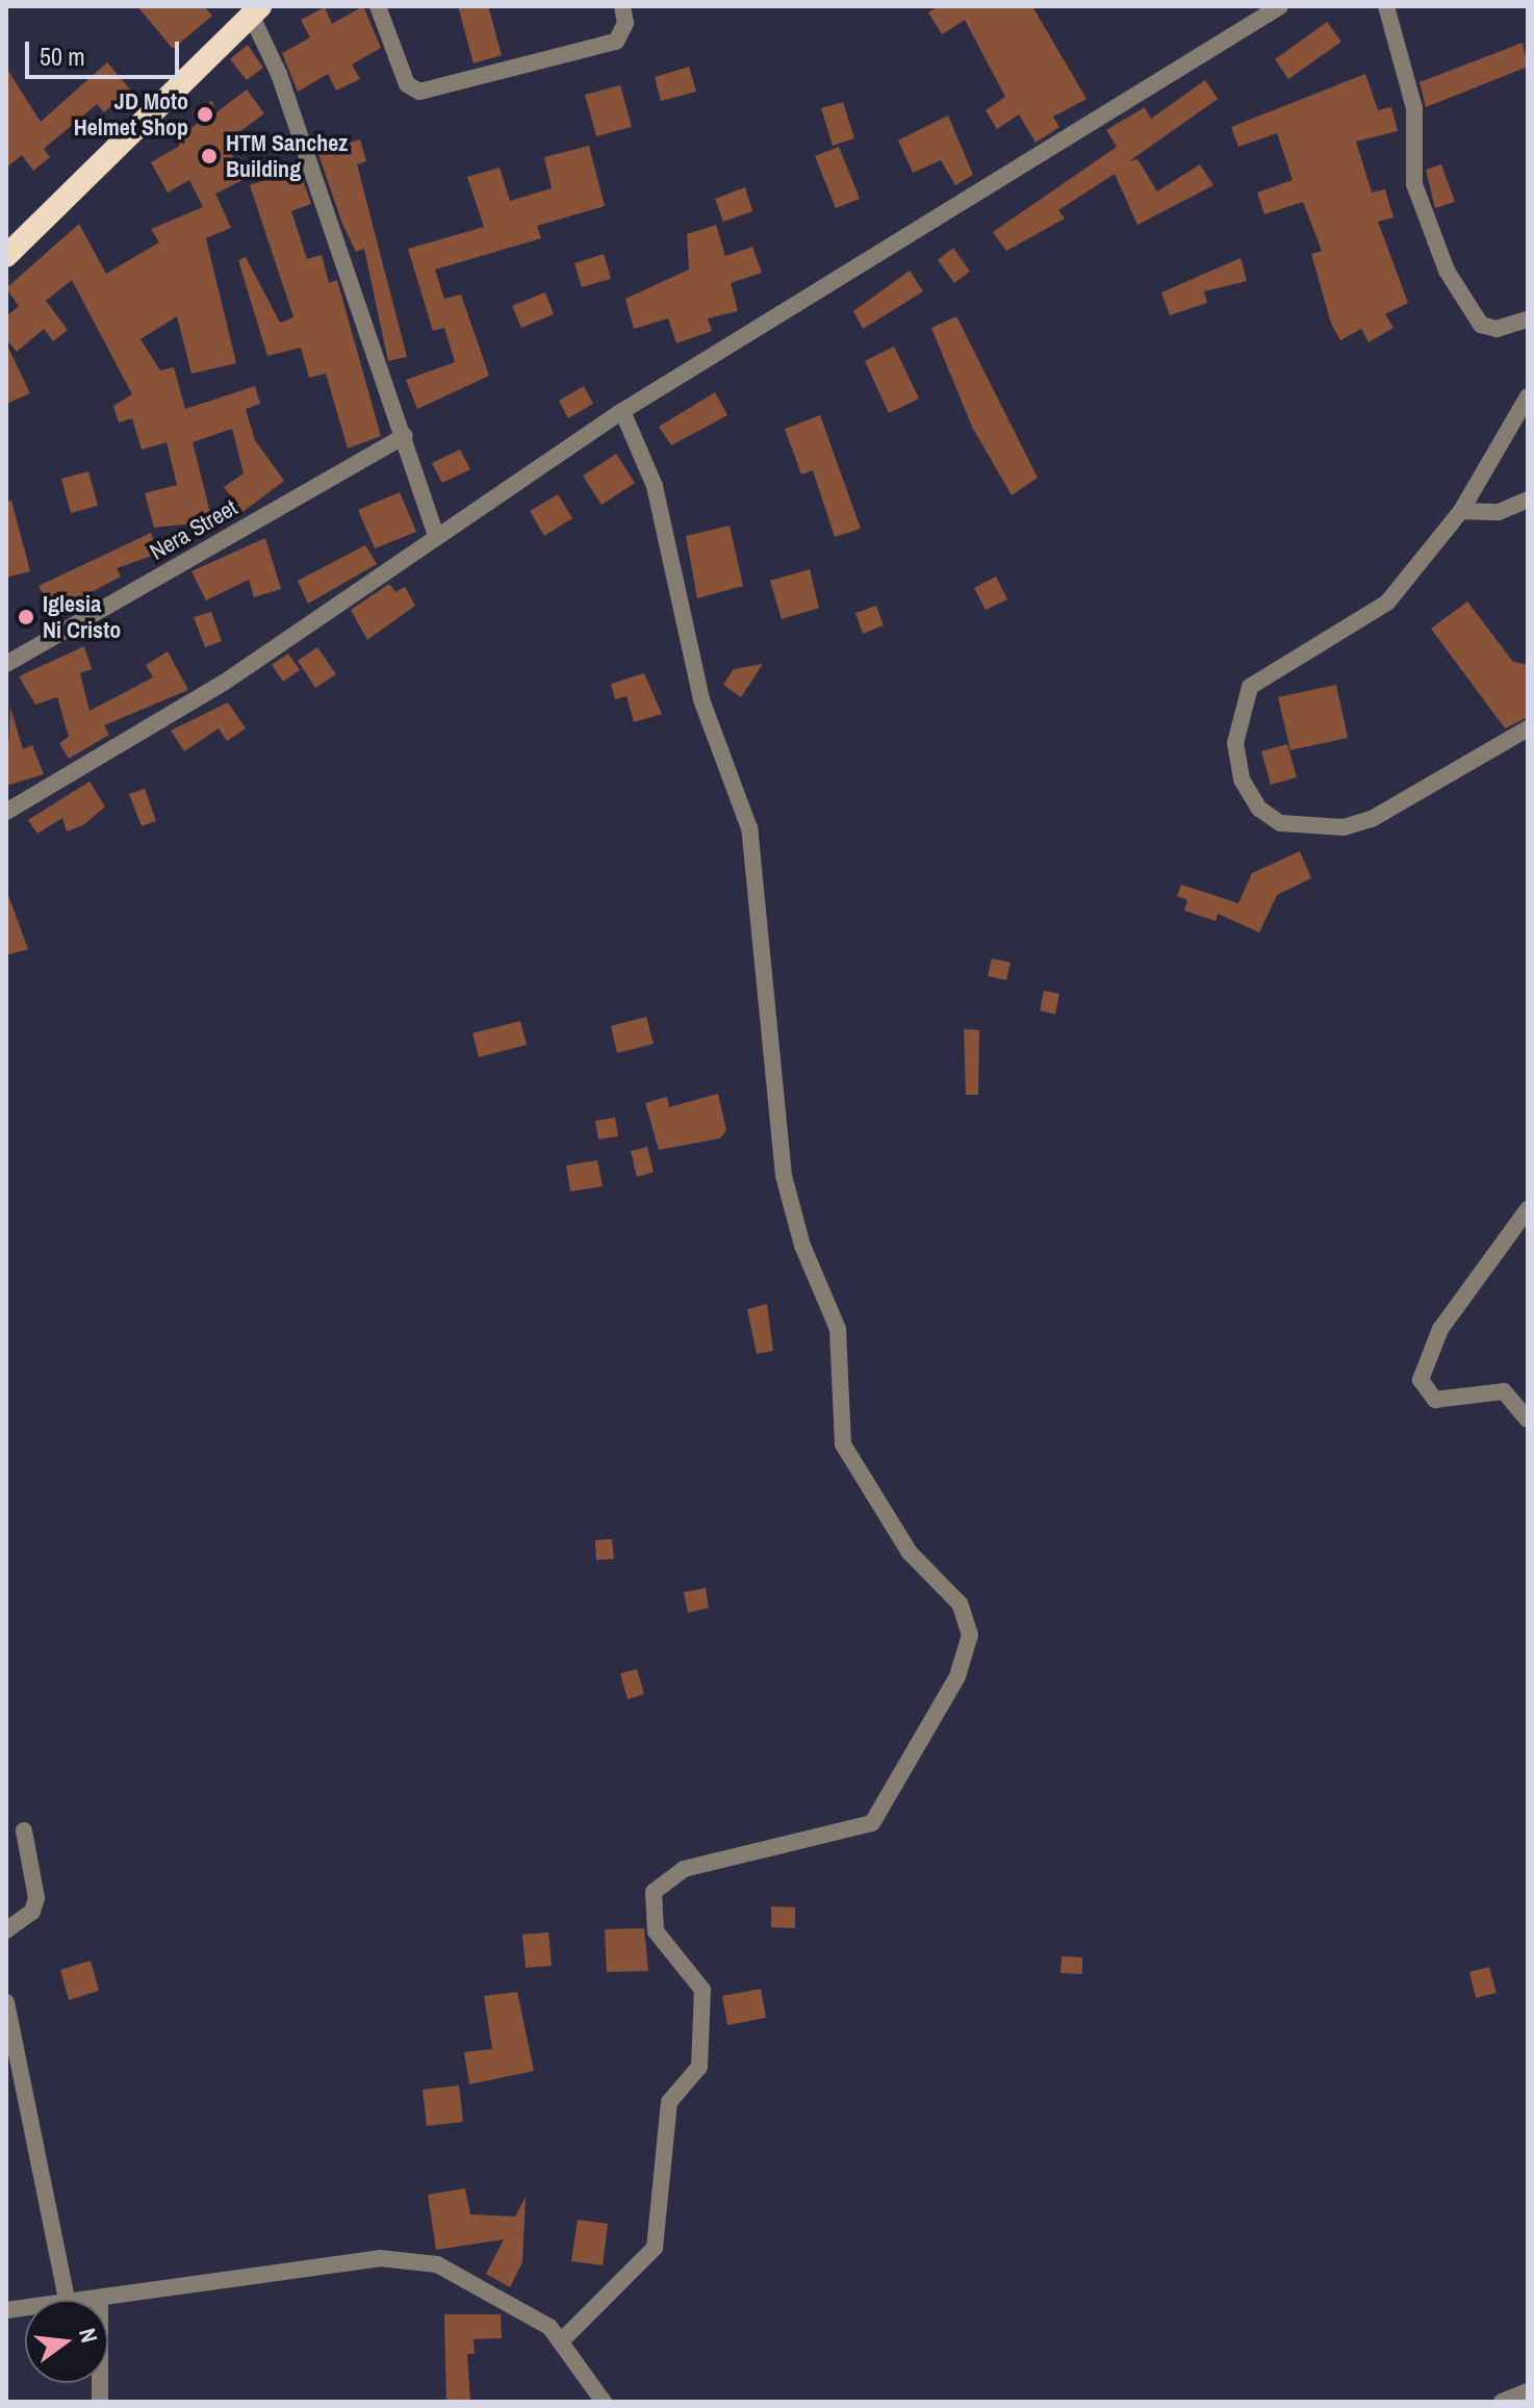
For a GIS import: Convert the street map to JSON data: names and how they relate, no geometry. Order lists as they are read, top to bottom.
{
  "streets": {
    "street": ["Nera Street"]
  },
  "places": ["JD Moto Helmet Shop", "HTM Sanchez Building", "Iglesia Ni Cristo"],
  "scale_bar": "50 m",
  "north": "right"
}
